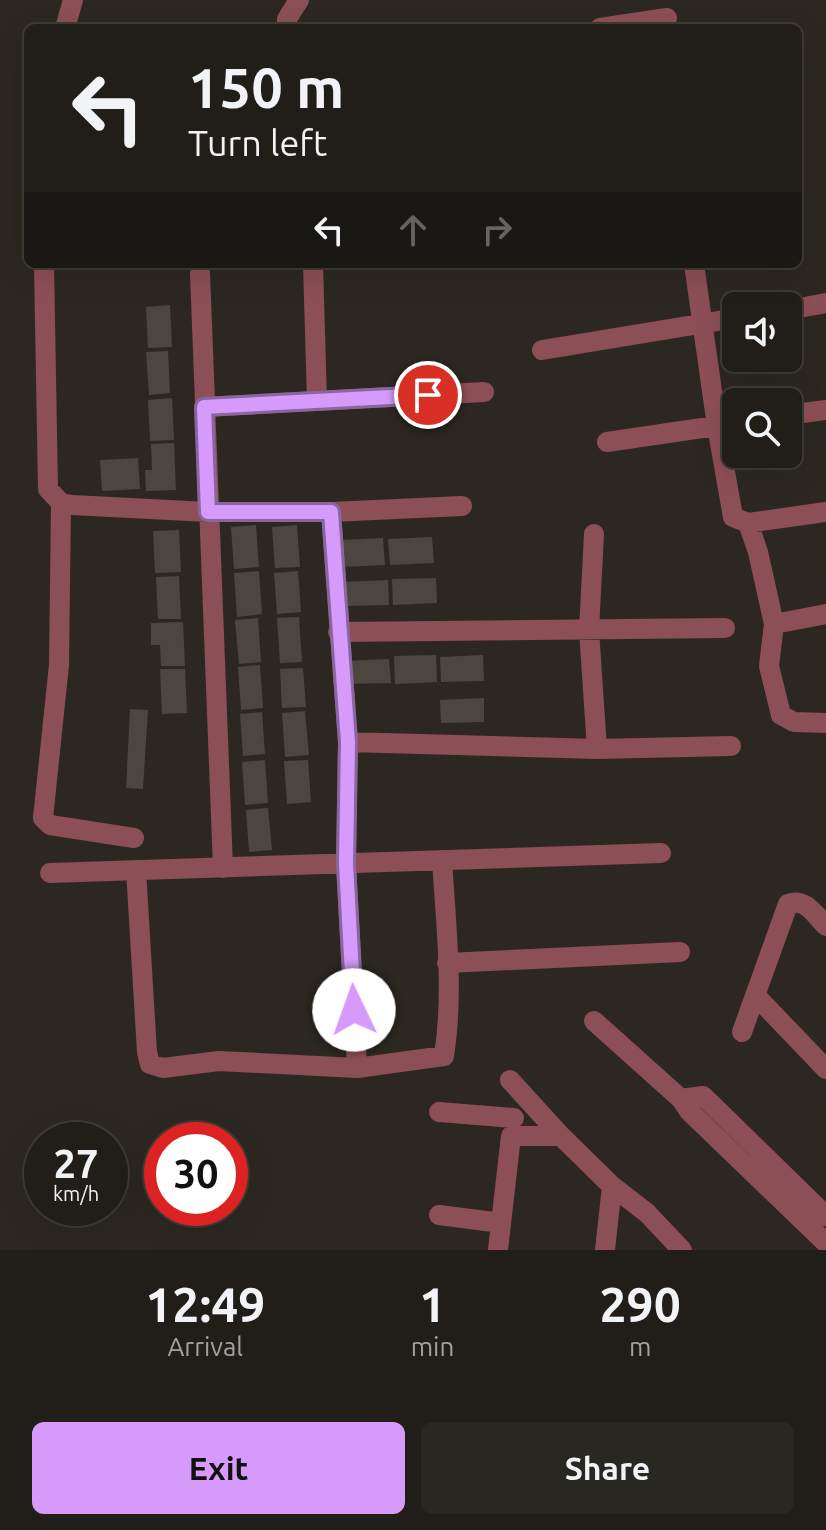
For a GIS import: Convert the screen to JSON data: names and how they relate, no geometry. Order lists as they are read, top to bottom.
{
  "page": {
    "turn": ["150 m", "Turn left"],
    "speed": "27 km/h",
    "limit": "30",
    "eta": [
      "12:49",
      "Arrival",
      "1",
      "min",
      "290",
      "m"
    ],
    "buttons": ["Exit", "Share"]
  }
}
